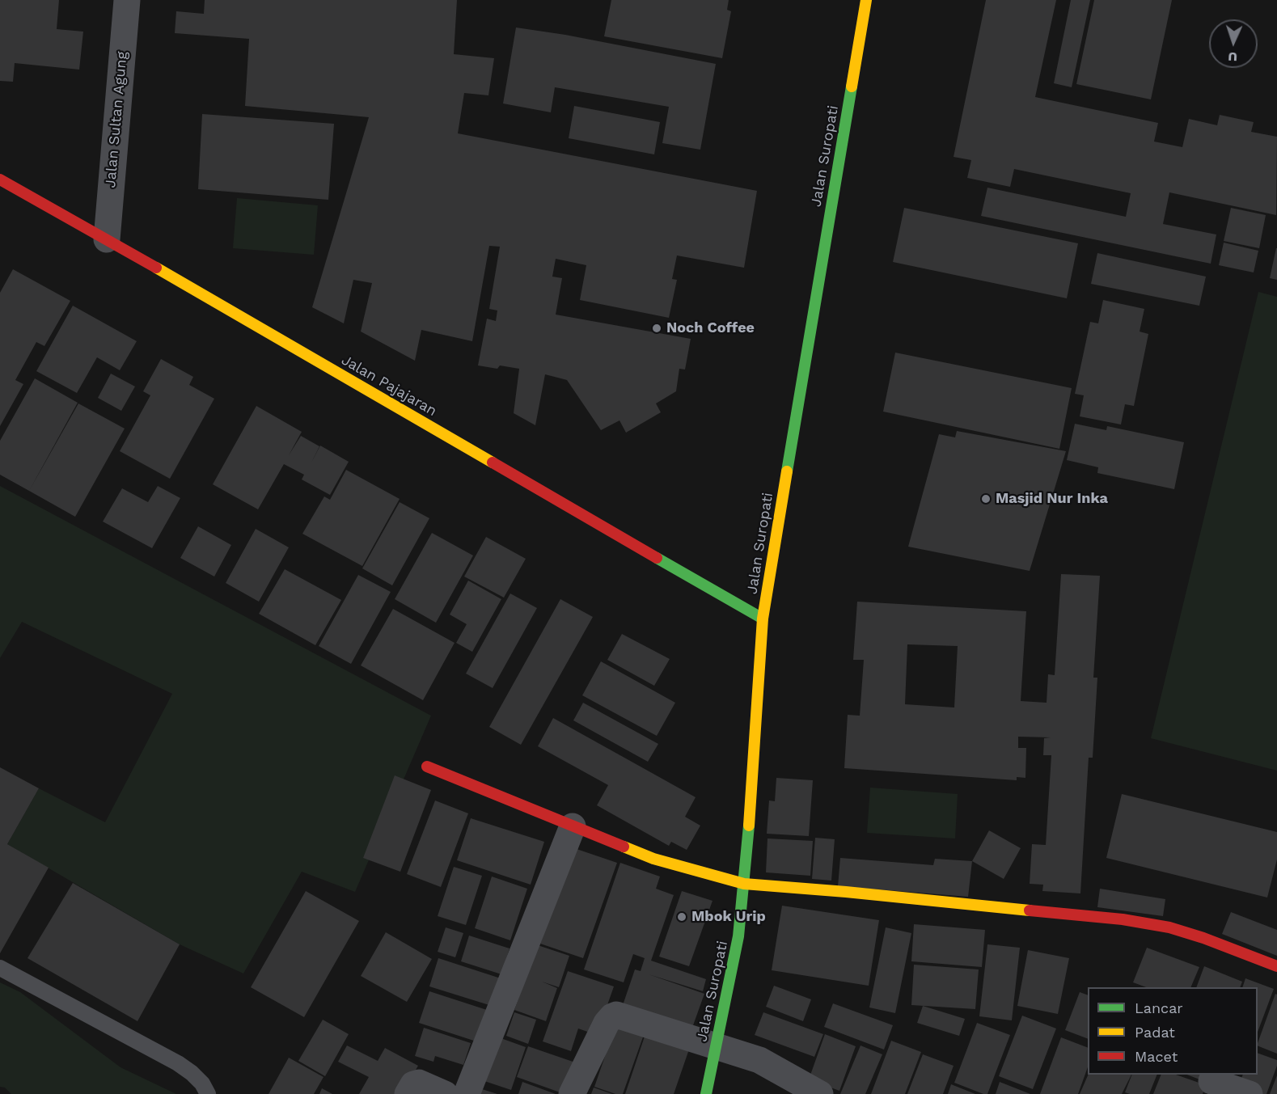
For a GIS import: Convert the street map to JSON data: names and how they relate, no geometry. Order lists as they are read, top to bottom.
{
  "streets": {
    "street": ["Jalan Sultan Agung", "Jalan Suropati", "Jalan Pajajaran"]
  },
  "crossings": [
    ["Jalan Sultan Agung", "Jalan Pajajaran"],
    ["Jalan Suropati", "Jalan Pajajaran"]
  ],
  "places": ["Noch Coffee", "Masjid Nur Inka", "Mbok Urip"],
  "legend": ["Lancar", "Padat", "Macet"],
  "north": "bottom"
}
